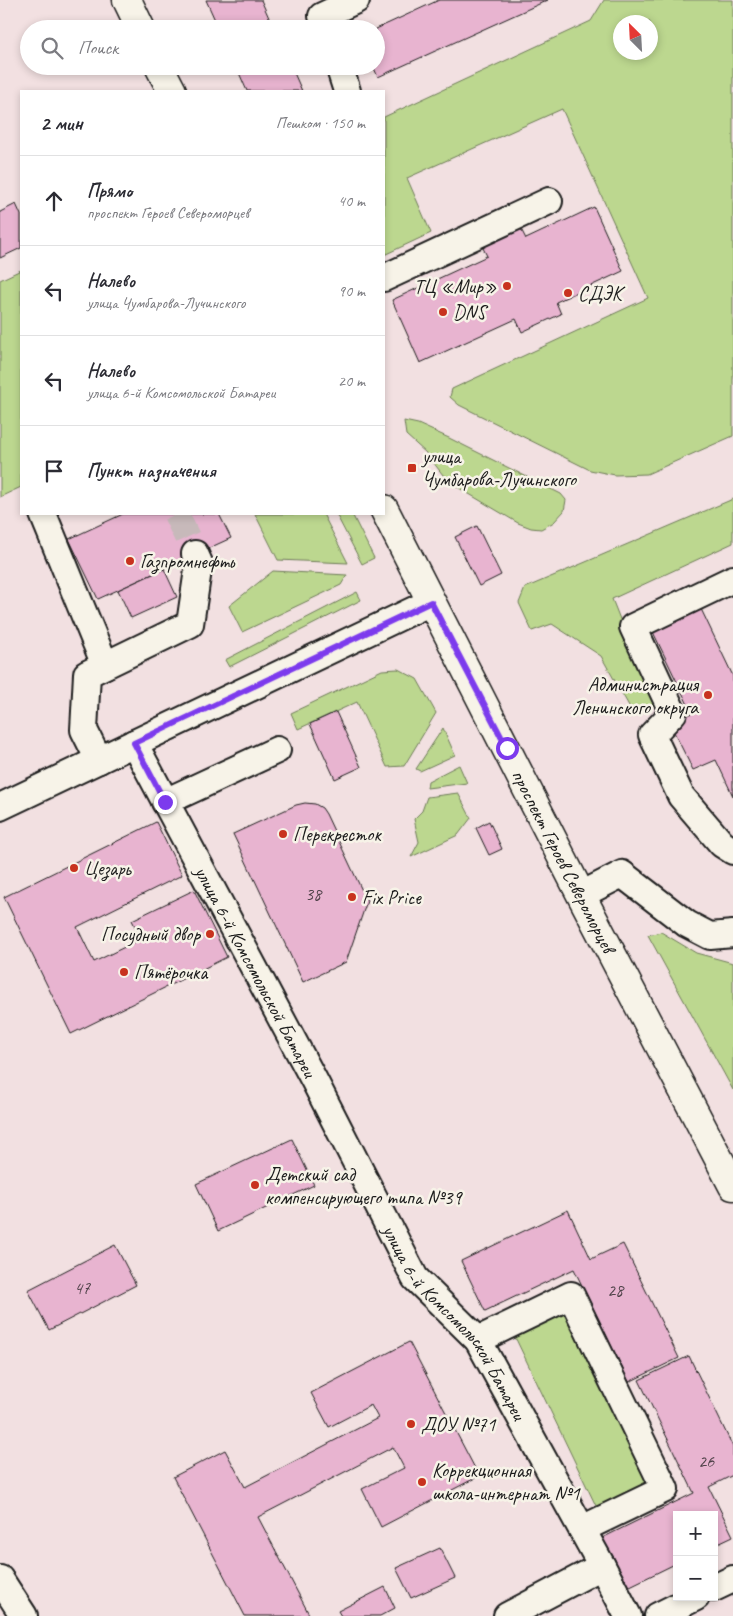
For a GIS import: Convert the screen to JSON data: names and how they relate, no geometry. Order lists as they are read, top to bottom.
{
  "streets": {
    "main road": ["проспект Героев Североморцев"],
    "street": ["улица 6-й Комсомольской Батареи"]
  },
  "places": {
    "other": [
      "ТЦ «Мир»",
      "СДЭК",
      "DNS",
      "Газпромнефть",
      "Администрация Ленинского округа",
      "Перекресток",
      "Цезарь",
      "Fix Price",
      "Посудный двор",
      "Пятёрочка",
      "Детский сад компенсирующего типа №39",
      "ДОУ №71",
      "Коррекционная школа-интернат №1"
    ],
    "transit": ["улица Чумбарова-Лучинского"]
  },
  "house_numbers": [
    "38",
    "47",
    "28",
    "26"
  ],
  "north": "top left",
  "page": {
    "search": "Поиск",
    "heading": ["2 мин", "Пешком · 150 m"],
    "list": [
      ["Прямо", "проспект Героев Североморцев", "40 m"],
      ["Налево", "улица Чумбарова-Лучинского", "90 m"],
      ["Налево", "улица 6-й Комсомольской Батареи", "20 m"],
      "Пункт назначения"
    ],
    "map_buttons": ["+", "−"]
  }
}
